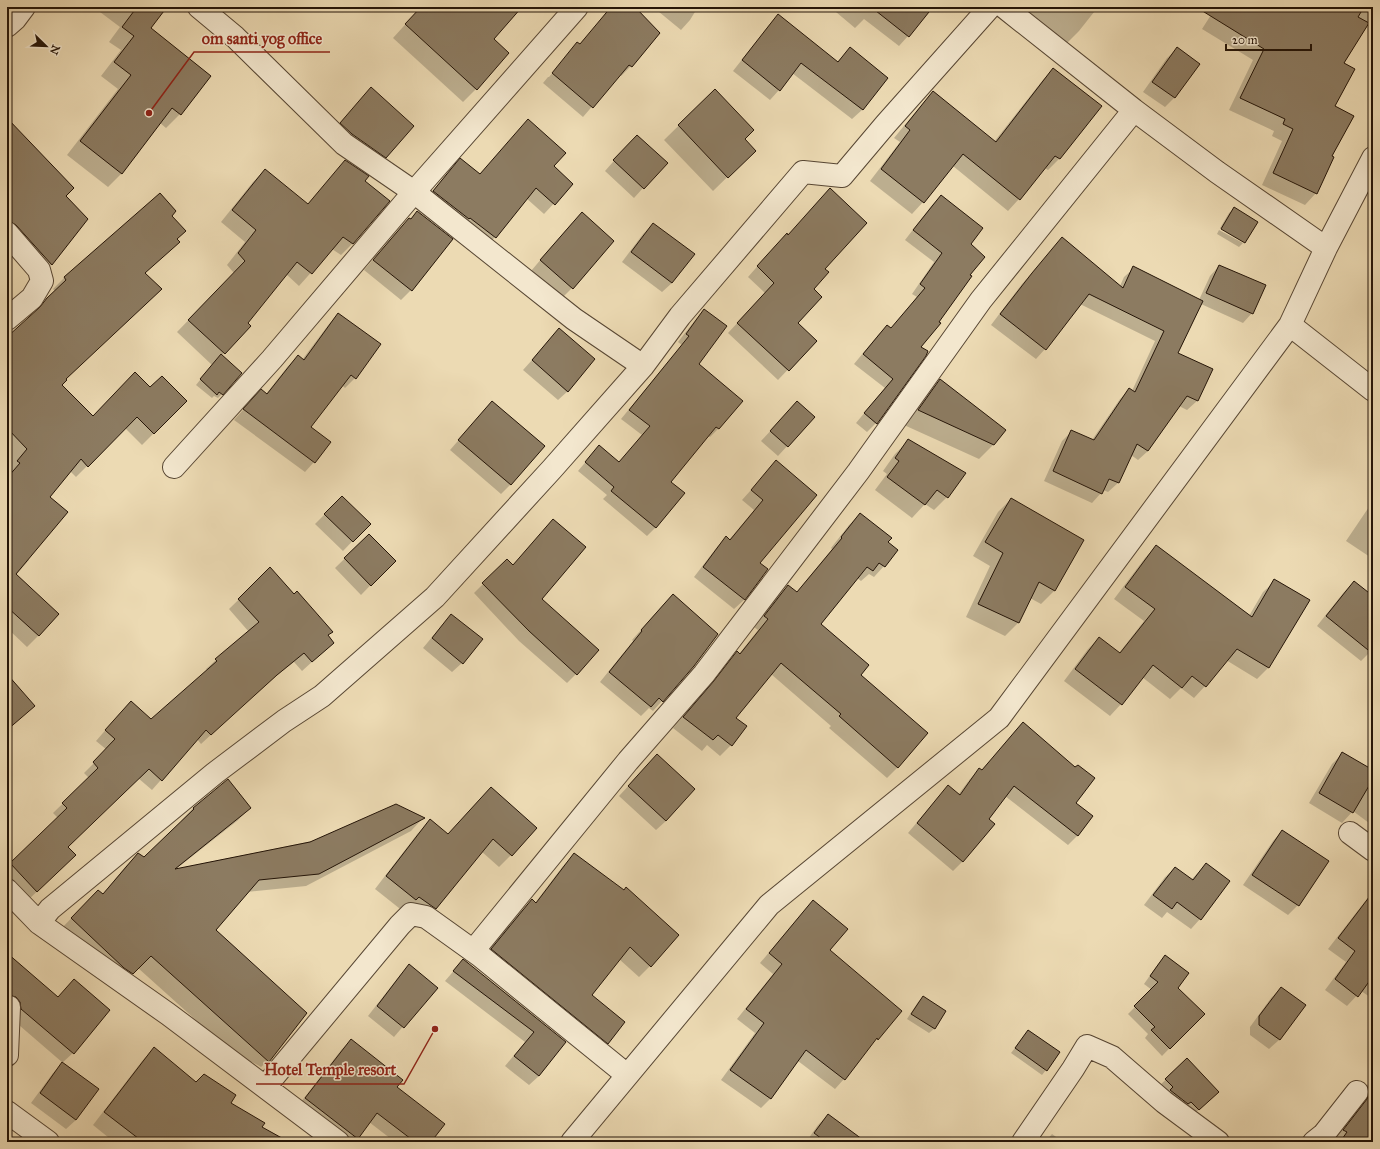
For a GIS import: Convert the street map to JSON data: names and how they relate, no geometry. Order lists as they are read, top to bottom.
{
  "places": ["om santi yog office", "Hotel Temple resort"],
  "scale_bar": "20 m",
  "north": "bottom right"
}
